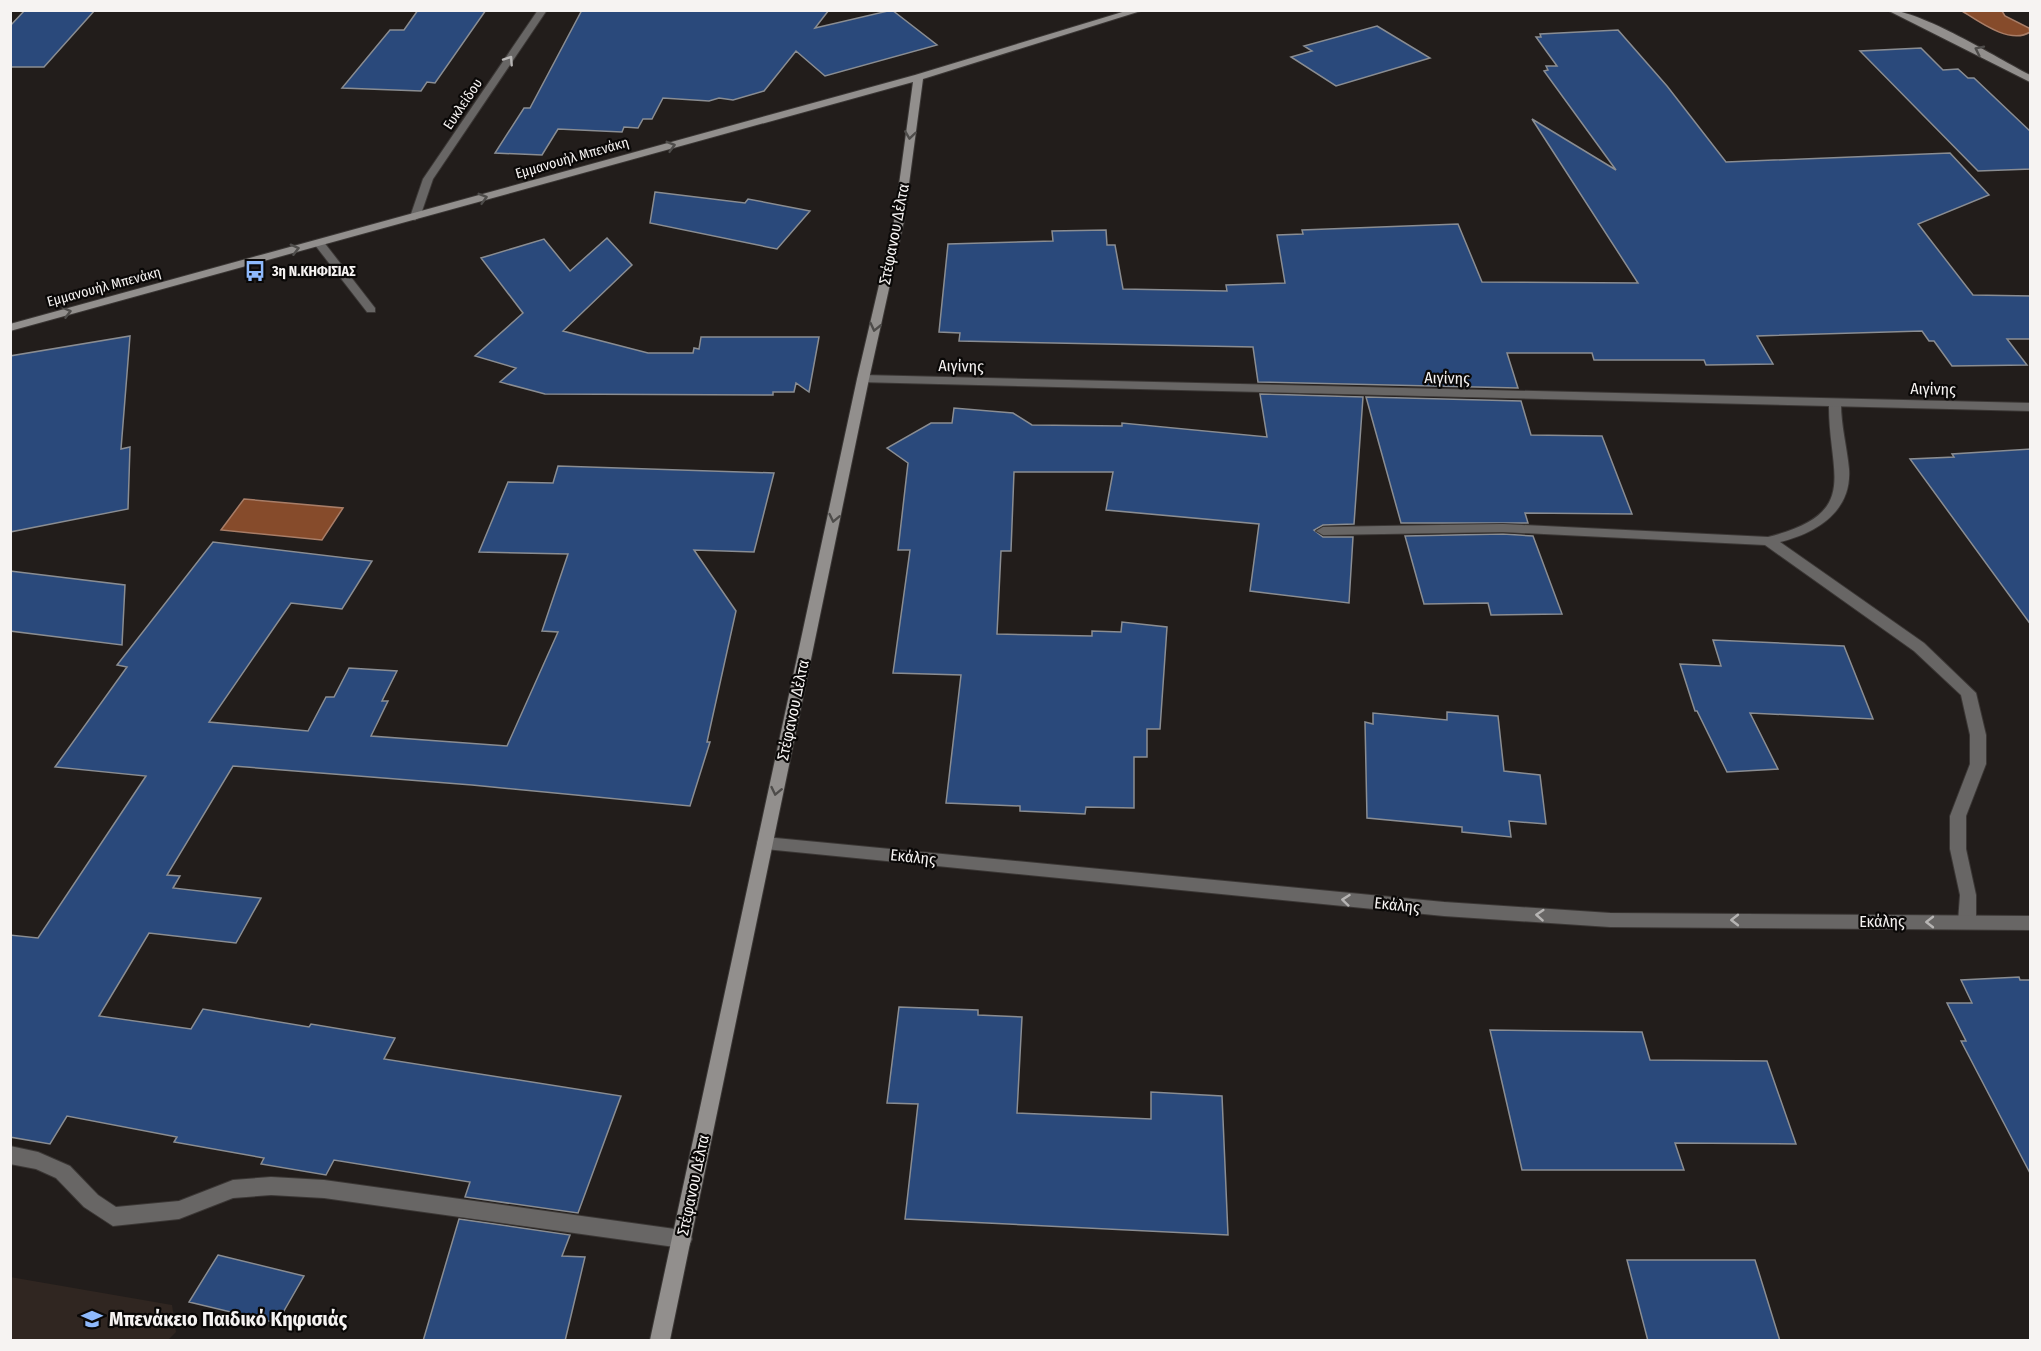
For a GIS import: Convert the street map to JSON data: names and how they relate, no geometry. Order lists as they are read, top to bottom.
{
  "streets": {
    "street": [
      "Ευκλείδου",
      "Εμμανουήλ Μπενάκη",
      "Στέφανου Δέλτα",
      "Αιγίνης",
      "Εκάλης"
    ]
  },
  "crossings": [
    ["Ευκλείδου", "Εμμανουήλ Μπενάκη"],
    ["Εμμανουήλ Μπενάκη", "Στέφανου Δέλτα"],
    ["Στέφανου Δέλτα", "Αιγίνης"],
    ["Στέφανου Δέλτα", "Εκάλης"]
  ],
  "one_way": [
    "Ευκλείδου",
    "Εμμανουήλ Μπενάκη",
    "Στέφανου Δέλτα",
    "Εκάλης"
  ],
  "places": {
    "bus stop": ["3η Ν.ΚΗΦΙΣΙΑΣ"],
    "school or university": ["Μπενάκειο Παιδικό Κηφισιάς"]
  }
}
